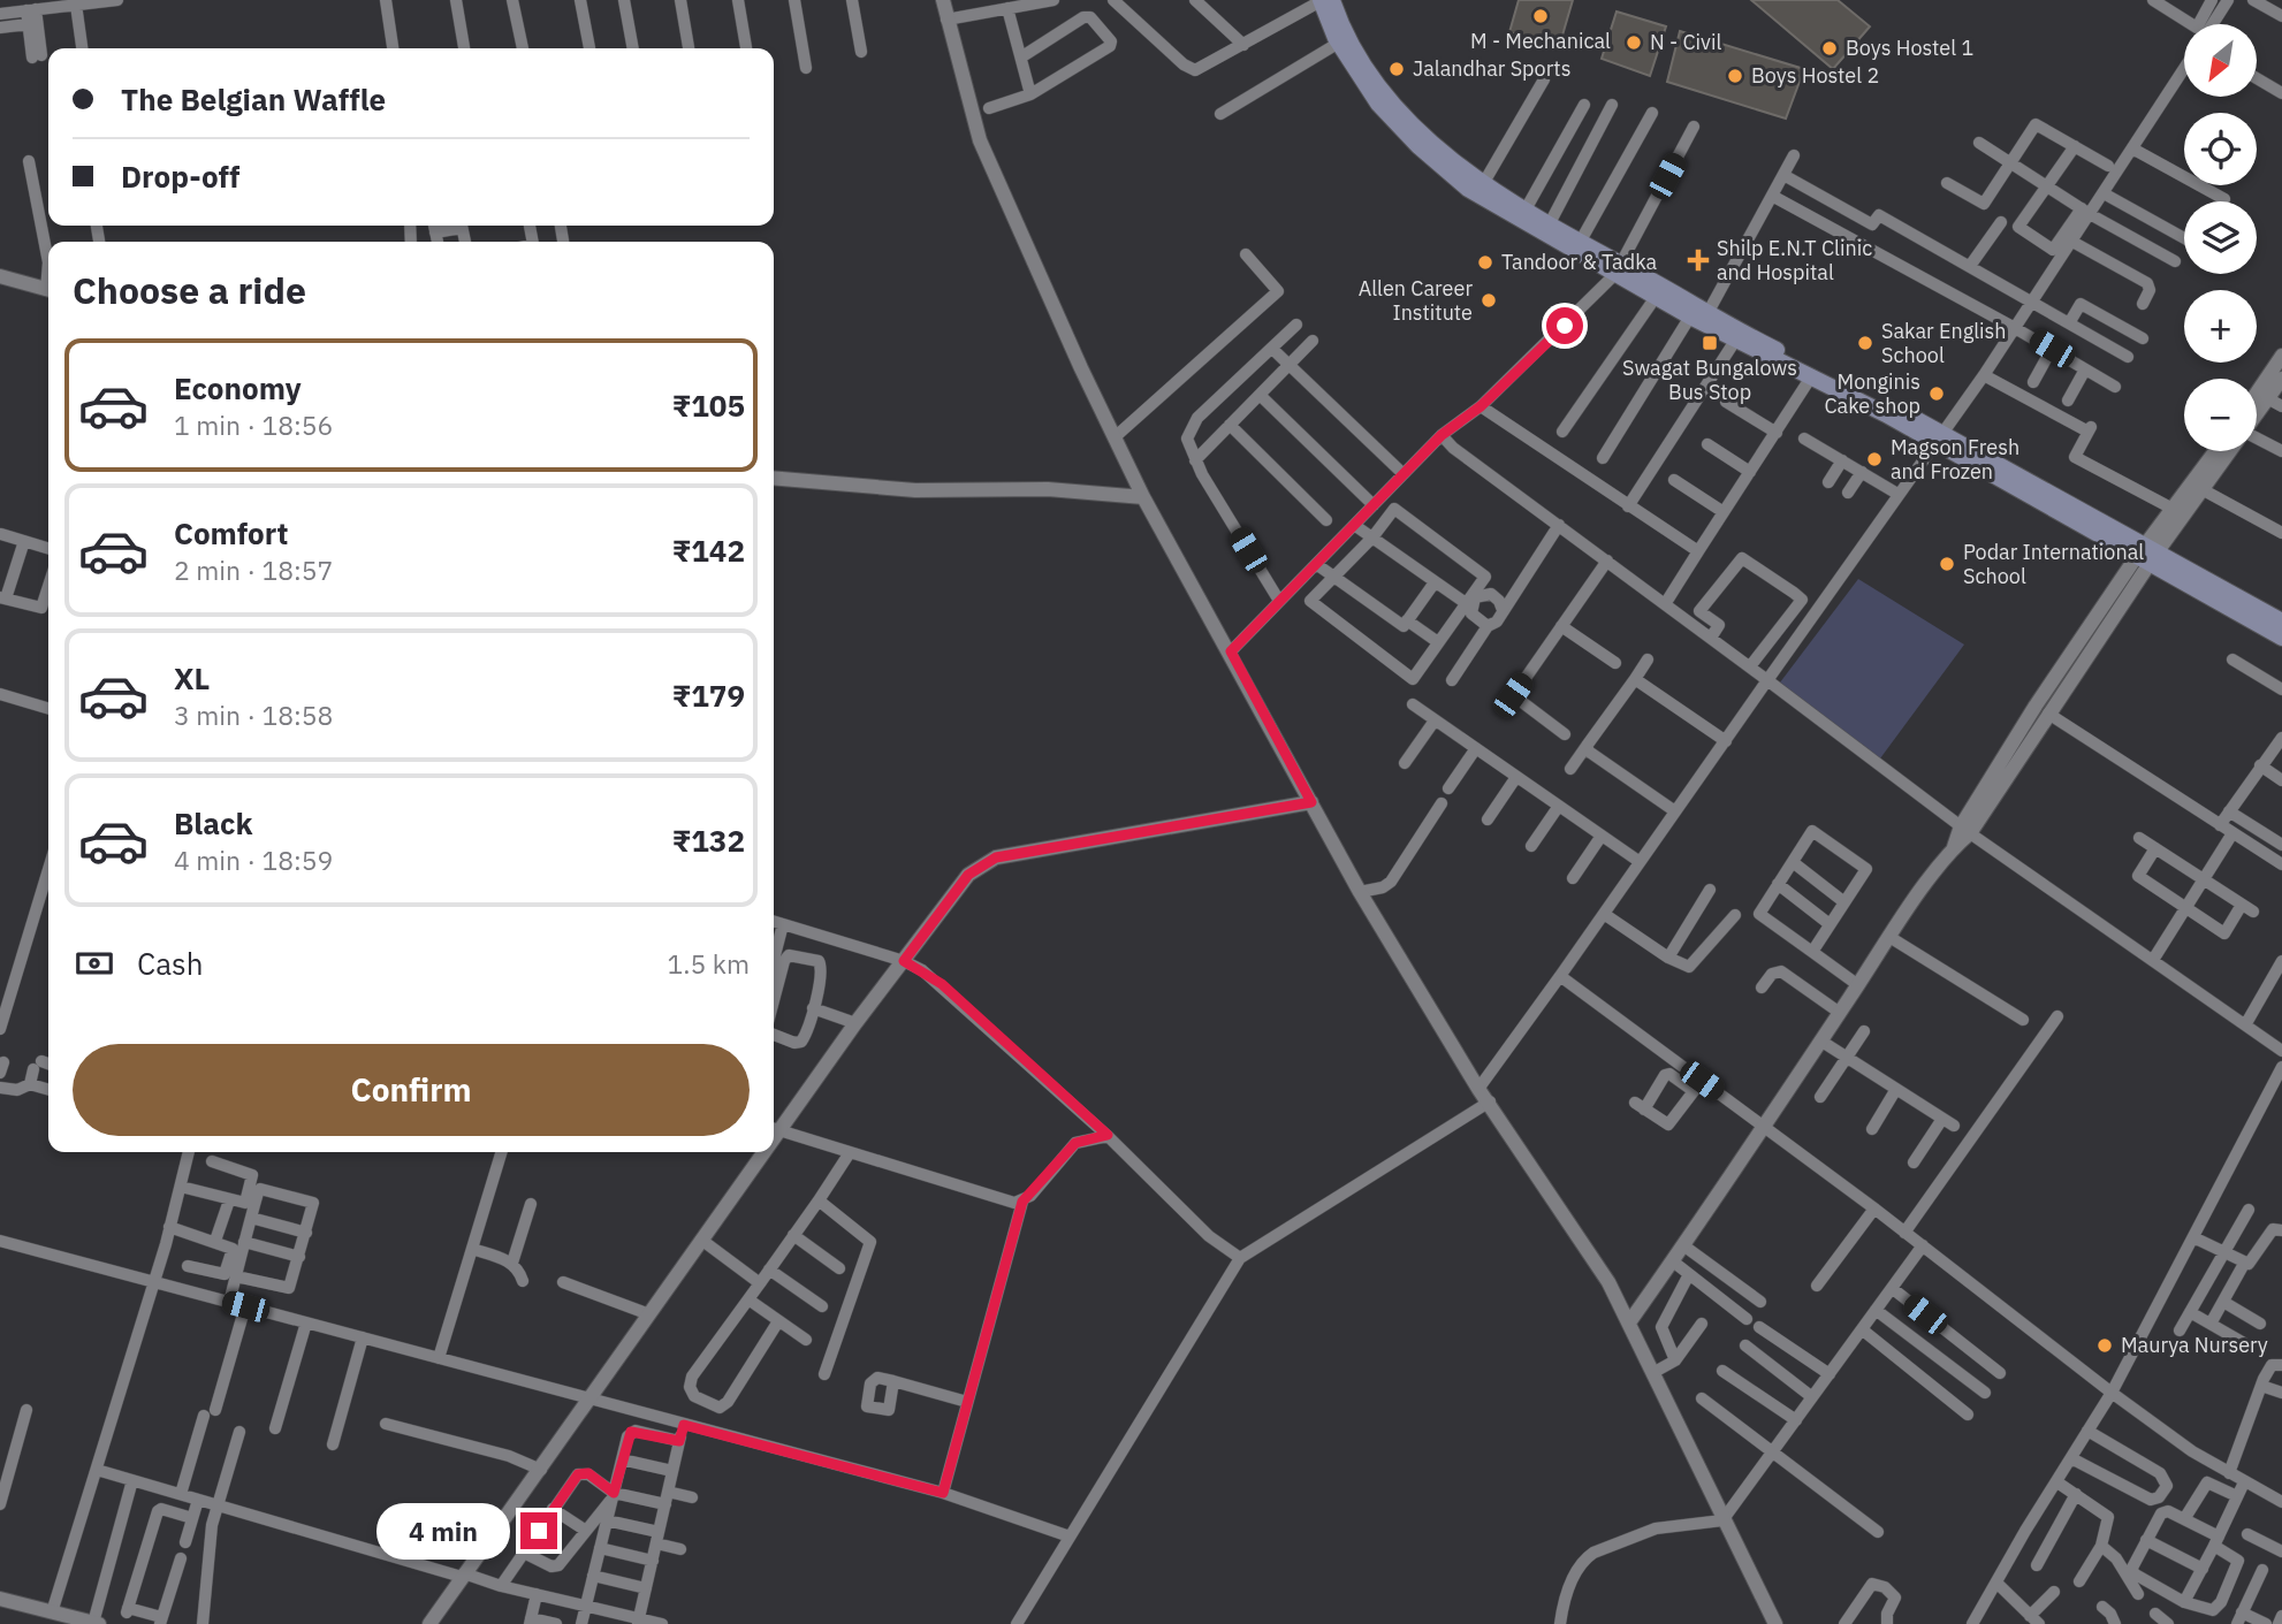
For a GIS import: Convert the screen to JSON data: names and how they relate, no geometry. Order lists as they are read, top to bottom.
{
  "places": {
    "other": [
      "M - Mechanical",
      "N - Civil",
      "Boys Hostel 1",
      "Jalandhar Sports",
      "Boys Hostel 2",
      "Tandoor & Tadka",
      "Allen Career Institute",
      "Sakar English School",
      "Monginis Cake shop",
      "Magson Fresh and Frozen",
      "Podar International School",
      "Maurya Nursery"
    ],
    "health": ["Shilp E.N.T Clinic and Hospital"],
    "transit": ["Swagat Bungalows Bus Stop"]
  },
  "north": "bottom left",
  "page": {
    "map_buttons": ["+", "−"],
    "banner": ["The Belgian Waffle", "Drop-off"],
    "heading": "Choose a ride",
    "list": [
      {
        "name": "Economy",
        "note": "1 min · 18:56",
        "value": "₹105"
      },
      {
        "name": "Comfort",
        "note": "2 min · 18:57",
        "value": "₹142"
      },
      {
        "name": "XL",
        "note": "3 min · 18:58",
        "value": "₹179"
      },
      {
        "name": "Black",
        "note": "4 min · 18:59",
        "value": "₹132"
      }
    ],
    "pay": ["Cash", "1.5 km"],
    "buttons": "Confirm",
    "bubble": "4 min"
  }
}
